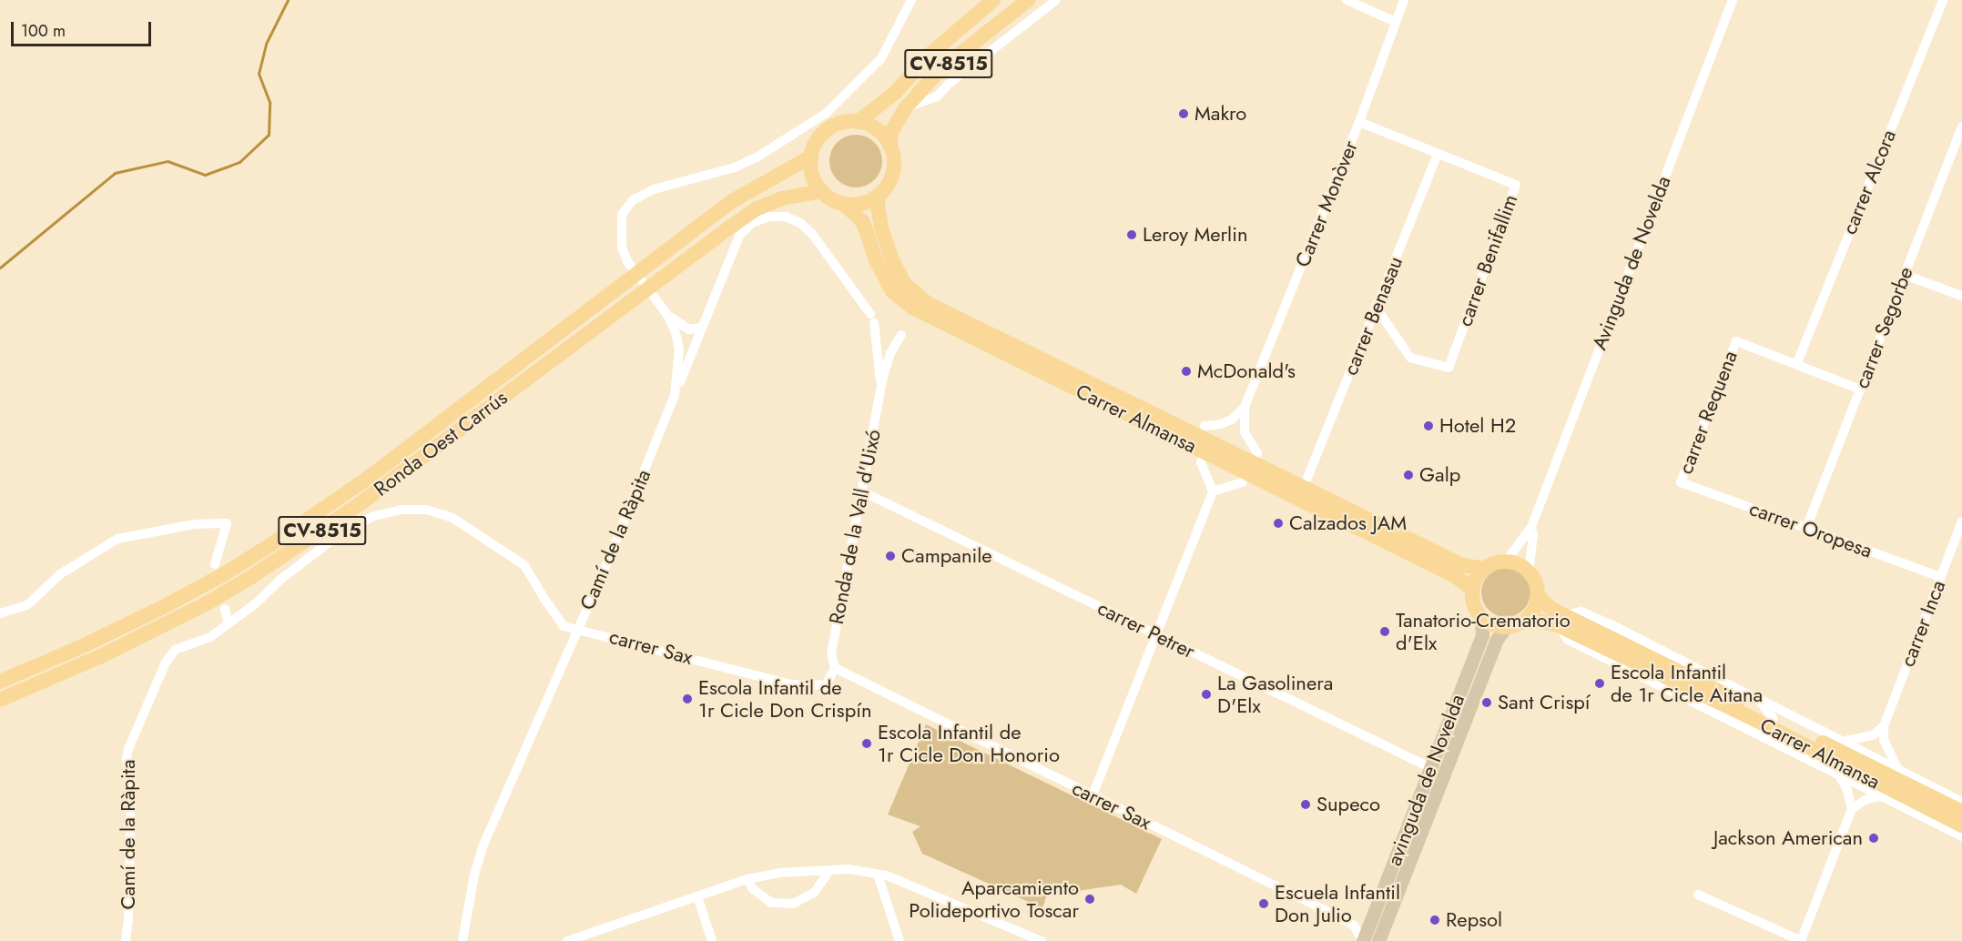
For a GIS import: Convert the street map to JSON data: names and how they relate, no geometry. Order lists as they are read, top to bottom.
{
  "streets": {
    "main road": [
      "CV-8515",
      "Carrer Almansa",
      "Ronda Oest Carrús",
      "avinguda de Novelda"
    ],
    "street": [
      "carrer Alcora",
      "Carrer Monòver",
      "carrer Benifallim",
      "Avinguda de Novelda",
      "carrer Benasau",
      "carrer Segorbe",
      "carrer Requena",
      "Ronda de la Vall d'Uixó",
      "carrer Oropesa",
      "Camí de la Ràpita",
      "carrer Inca",
      "carrer Petrer",
      "carrer Sax"
    ]
  },
  "crossings": [
    ["CV-8515", "Carrer Almansa"],
    ["CV-8515", "Ronda Oest Carrús"],
    ["carrer Alcora", "carrer Requena"],
    ["Carrer Monòver", "carrer Benifallim"],
    ["carrer Benifallim", "carrer Benasau"],
    ["Avinguda de Novelda", "Carrer Almansa"],
    ["Avinguda de Novelda", "avinguda de Novelda"],
    ["carrer Segorbe", "carrer Oropesa"],
    ["carrer Requena", "carrer Oropesa"],
    ["Carrer Almansa", "Ronda Oest Carrús"],
    ["Carrer Almansa", "avinguda de Novelda"],
    ["Ronda de la Vall d'Uixó", "carrer Petrer"],
    ["Ronda de la Vall d'Uixó", "carrer Sax"],
    ["carrer Oropesa", "carrer Inca"],
    ["Camí de la Ràpita", "carrer Sax"],
    ["carrer Petrer", "avinguda de Novelda"],
    ["carrer Sax", "avinguda de Novelda"]
  ],
  "places": [
    "Makro",
    "Leroy Merlin",
    "McDonald's",
    "Hotel H2",
    "Galp",
    "Calzados JAM",
    "Campanile",
    "Tanatorio-Crematorio d'Elx",
    "Escola Infantil de 1r Cicle Aitana",
    "La Gasolinera D'Elx",
    "Escola Infantil de 1r Cicle Don Crispín",
    "Sant Crispí",
    "Escola Infantil de 1r Cicle Don Honorio",
    "Supeco",
    "Jackson American",
    "Aparcamiento Polideportivo Toscar",
    "Escuela Infantil Don Julio",
    "Repsol"
  ],
  "scale_bar": "100 m"
}
